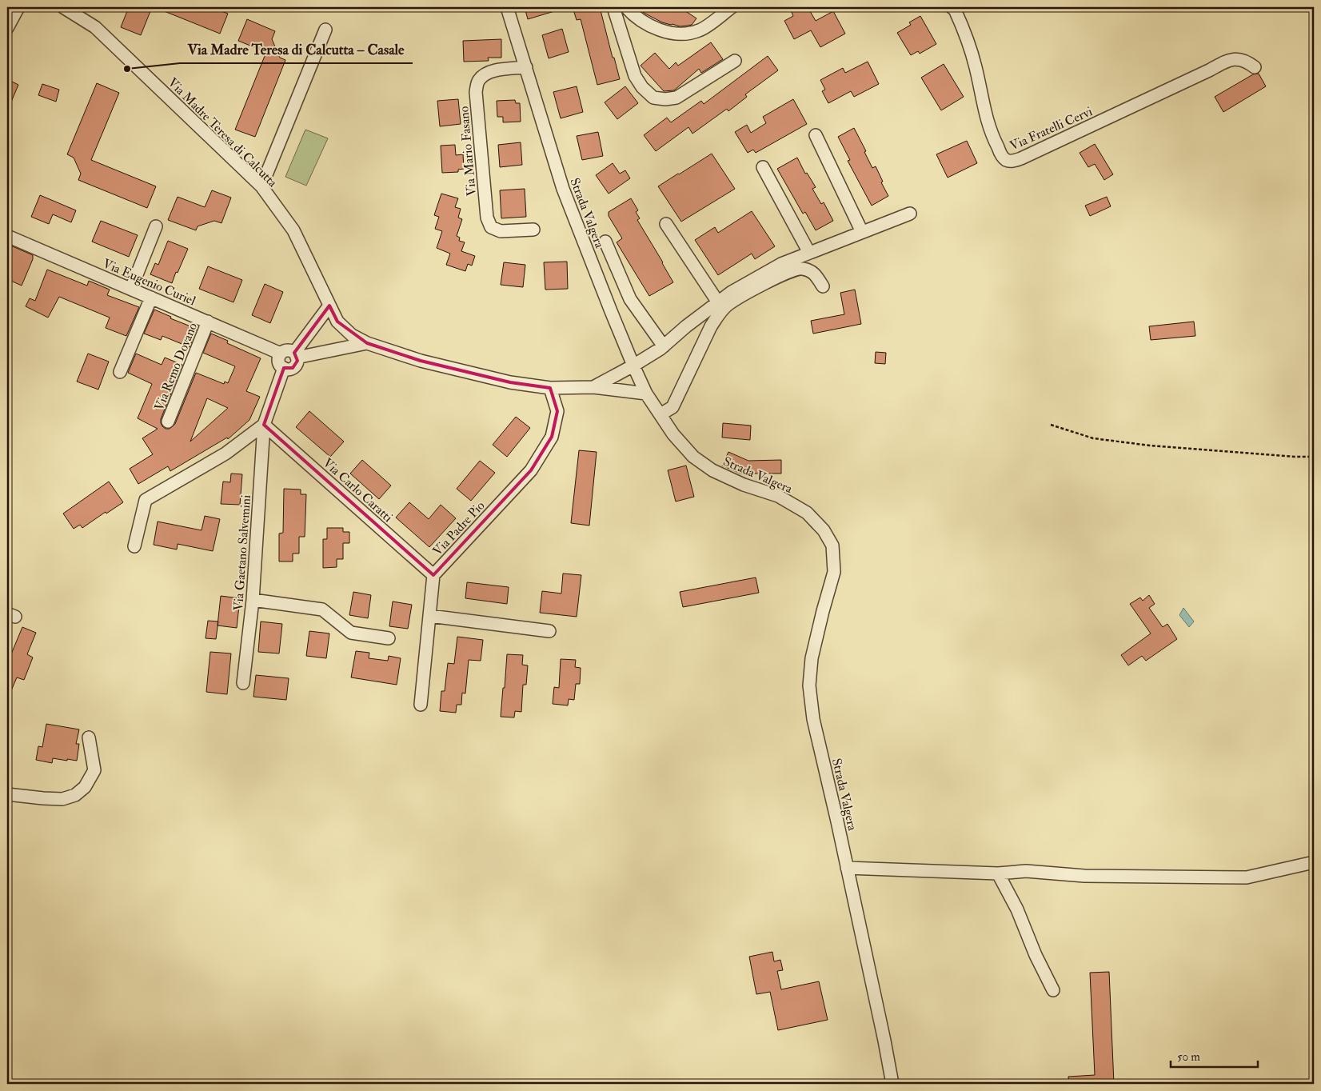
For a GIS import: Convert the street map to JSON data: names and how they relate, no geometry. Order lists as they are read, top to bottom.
{
  "streets": {
    "street": [
      "Via Fratelli Cervi",
      "Via Madre Teresa di Calcutta",
      "Via Mario Fasano",
      "Strada Valgera",
      "Via Eugenio Curiel",
      "Via Remo Dovano",
      "Via Carlo Caratti",
      "Via Padre Pio",
      "Via Gaetano Salvemini"
    ]
  },
  "crossings": [
    ["Via Madre Teresa di Calcutta", "Strada Valgera"],
    ["Via Madre Teresa di Calcutta", "Via Padre Pio"],
    ["Via Mario Fasano", "Strada Valgera"],
    ["Via Eugenio Curiel", "Via Remo Dovano"],
    ["Via Carlo Caratti", "Via Padre Pio"],
    ["Via Carlo Caratti", "Via Gaetano Salvemini"]
  ],
  "places": ["Via Madre Teresa di Calcutta – Casale"],
  "scale_bar": "50 m"
}
